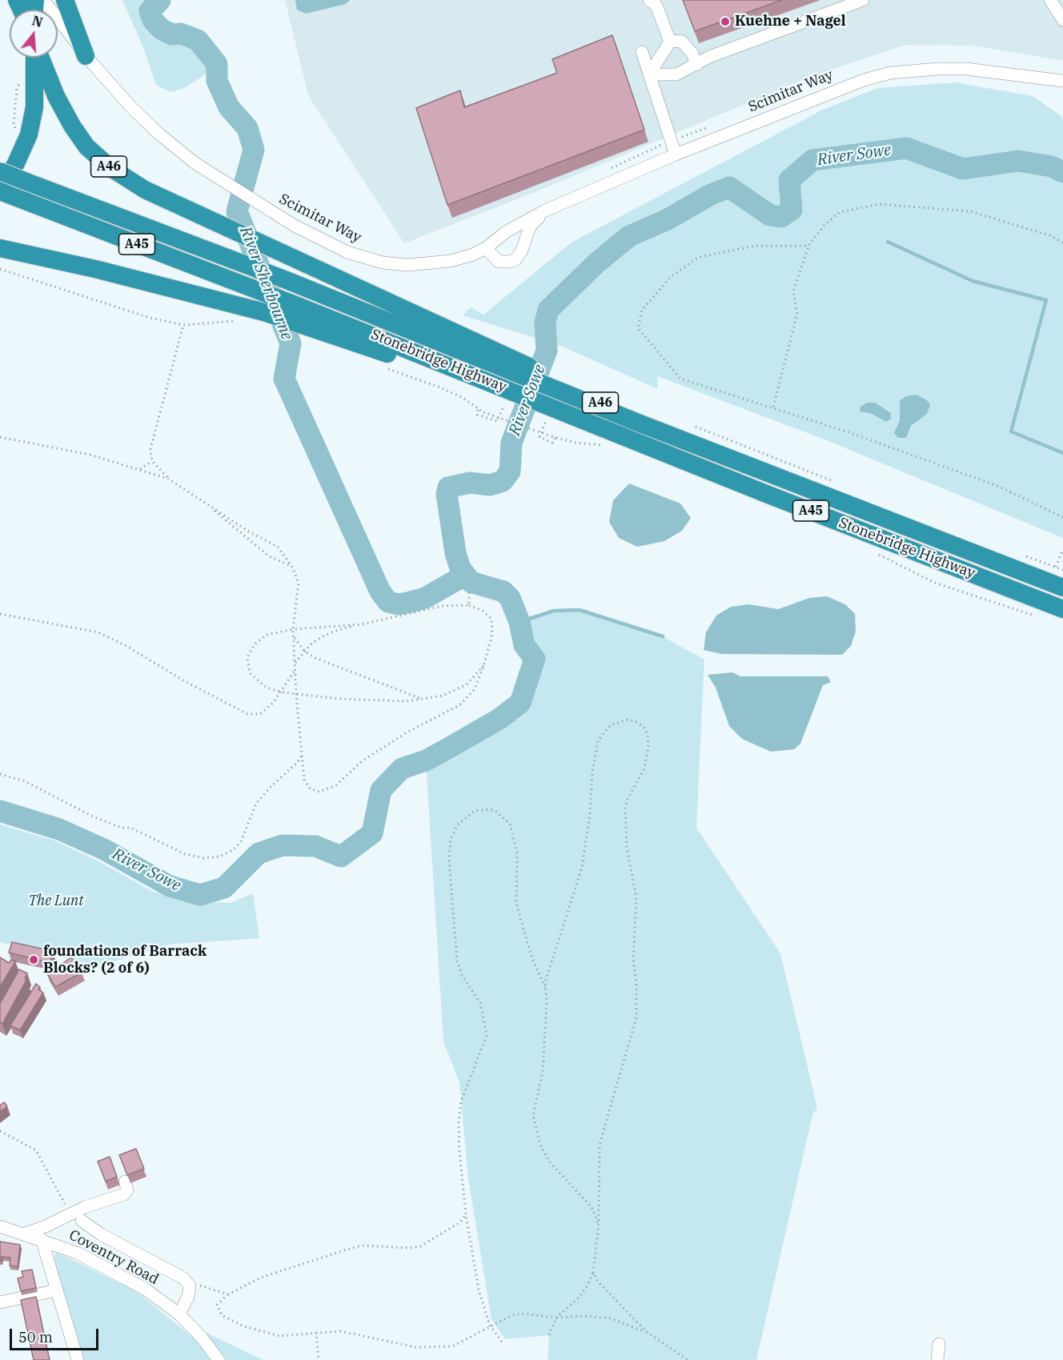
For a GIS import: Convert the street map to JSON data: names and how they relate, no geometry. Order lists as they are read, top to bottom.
{
  "streets": {
    "highway": ["A46", "A45", "Stonebridge Highway"],
    "street": ["Scimitar Way", "Coventry Road"]
  },
  "crossings": [
    ["A46", "Stonebridge Highway"]
  ],
  "water": ["River Sowe", "River Sherbourne"],
  "parks": ["The Lunt"],
  "places": ["Kuehne + Nagel", "foundations of Barrack Blocks? (2 of 6)"],
  "scale_bar": "50 m",
  "north": "top"
}
